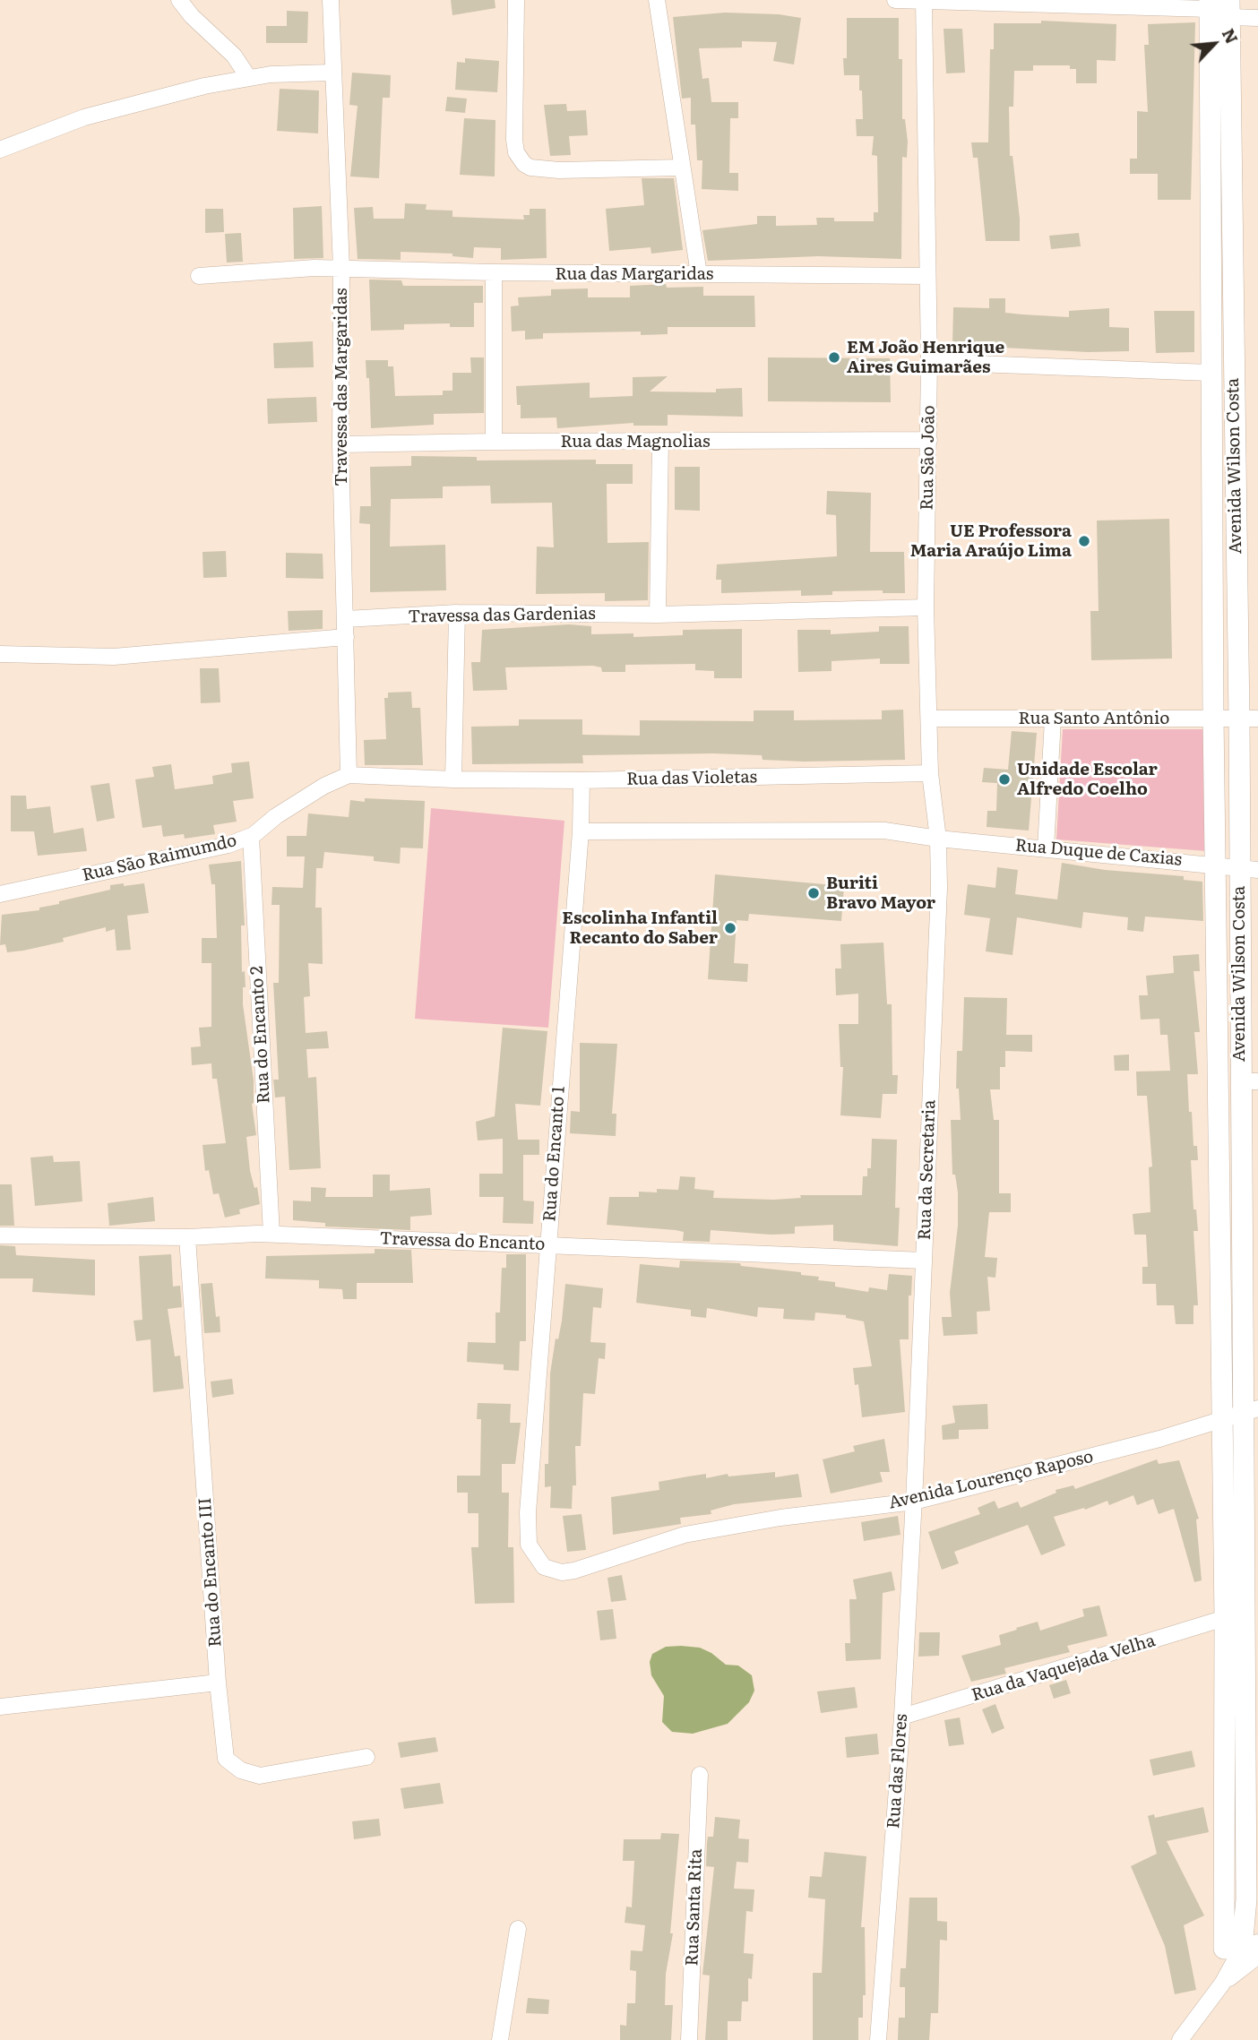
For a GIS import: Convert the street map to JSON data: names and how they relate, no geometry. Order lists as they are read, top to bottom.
{
  "streets": {
    "street": [
      "Rua das Margaridas",
      "Travessa das Margaridas",
      "Rua das Magnolias",
      "Rua São João",
      "Avenida Wilson Costa",
      "Travessa das Gardenias",
      "Rua Santo Antônio",
      "Rua das Violetas",
      "Rua Duque de Caxias",
      "Rua São Raimumdo",
      "Rua do Encanto 2",
      "Rua do Encanto 1",
      "Rua da Secretaria",
      "Travessa do Encanto",
      "Avenida Lourenço Raposo",
      "Rua do Encanto III",
      "Rua da Vaquejada Velha",
      "Rua das Flores",
      "Rua Santa Rita"
    ]
  },
  "crossings": [
    ["Rua das Margaridas", "Travessa das Margaridas"],
    ["Rua das Margaridas", "Rua São João"],
    ["Travessa das Margaridas", "Rua das Magnolias"],
    ["Travessa das Margaridas", "Travessa das Gardenias"],
    ["Travessa das Margaridas", "Rua São Raimumdo"],
    ["Rua das Magnolias", "Rua São João"],
    ["Rua São João", "Travessa das Gardenias"],
    ["Rua São João", "Rua Santo Antônio"],
    ["Rua São João", "Rua das Violetas"],
    ["Rua São João", "Rua Duque de Caxias"],
    ["Rua São João", "Rua da Secretaria"],
    ["Avenida Wilson Costa", "Rua Santo Antônio"],
    ["Avenida Wilson Costa", "Rua Duque de Caxias"],
    ["Avenida Wilson Costa", "Avenida Lourenço Raposo"],
    ["Rua das Violetas", "Rua São Raimumdo"],
    ["Rua das Violetas", "Rua do Encanto 1"],
    ["Rua Duque de Caxias", "Rua da Secretaria"],
    ["Rua São Raimumdo", "Rua do Encanto 2"],
    ["Rua do Encanto 2", "Travessa do Encanto"],
    ["Rua do Encanto 1", "Travessa do Encanto"],
    ["Rua do Encanto 1", "Avenida Lourenço Raposo"],
    ["Rua da Secretaria", "Travessa do Encanto"],
    ["Rua da Secretaria", "Avenida Lourenço Raposo"],
    ["Rua da Secretaria", "Rua das Flores"],
    ["Travessa do Encanto", "Rua do Encanto III"],
    ["Avenida Lourenço Raposo", "Rua das Flores"],
    ["Rua da Vaquejada Velha", "Rua das Flores"]
  ],
  "places": [
    "EM João Henrique Aires Guimarães",
    "UE Professora Maria Araújo Lima",
    "Unidade Escolar Alfredo Coelho",
    "Buriti Bravo Mayor",
    "Escolinha Infantil Recanto do Saber"
  ],
  "north": "top right"
}
